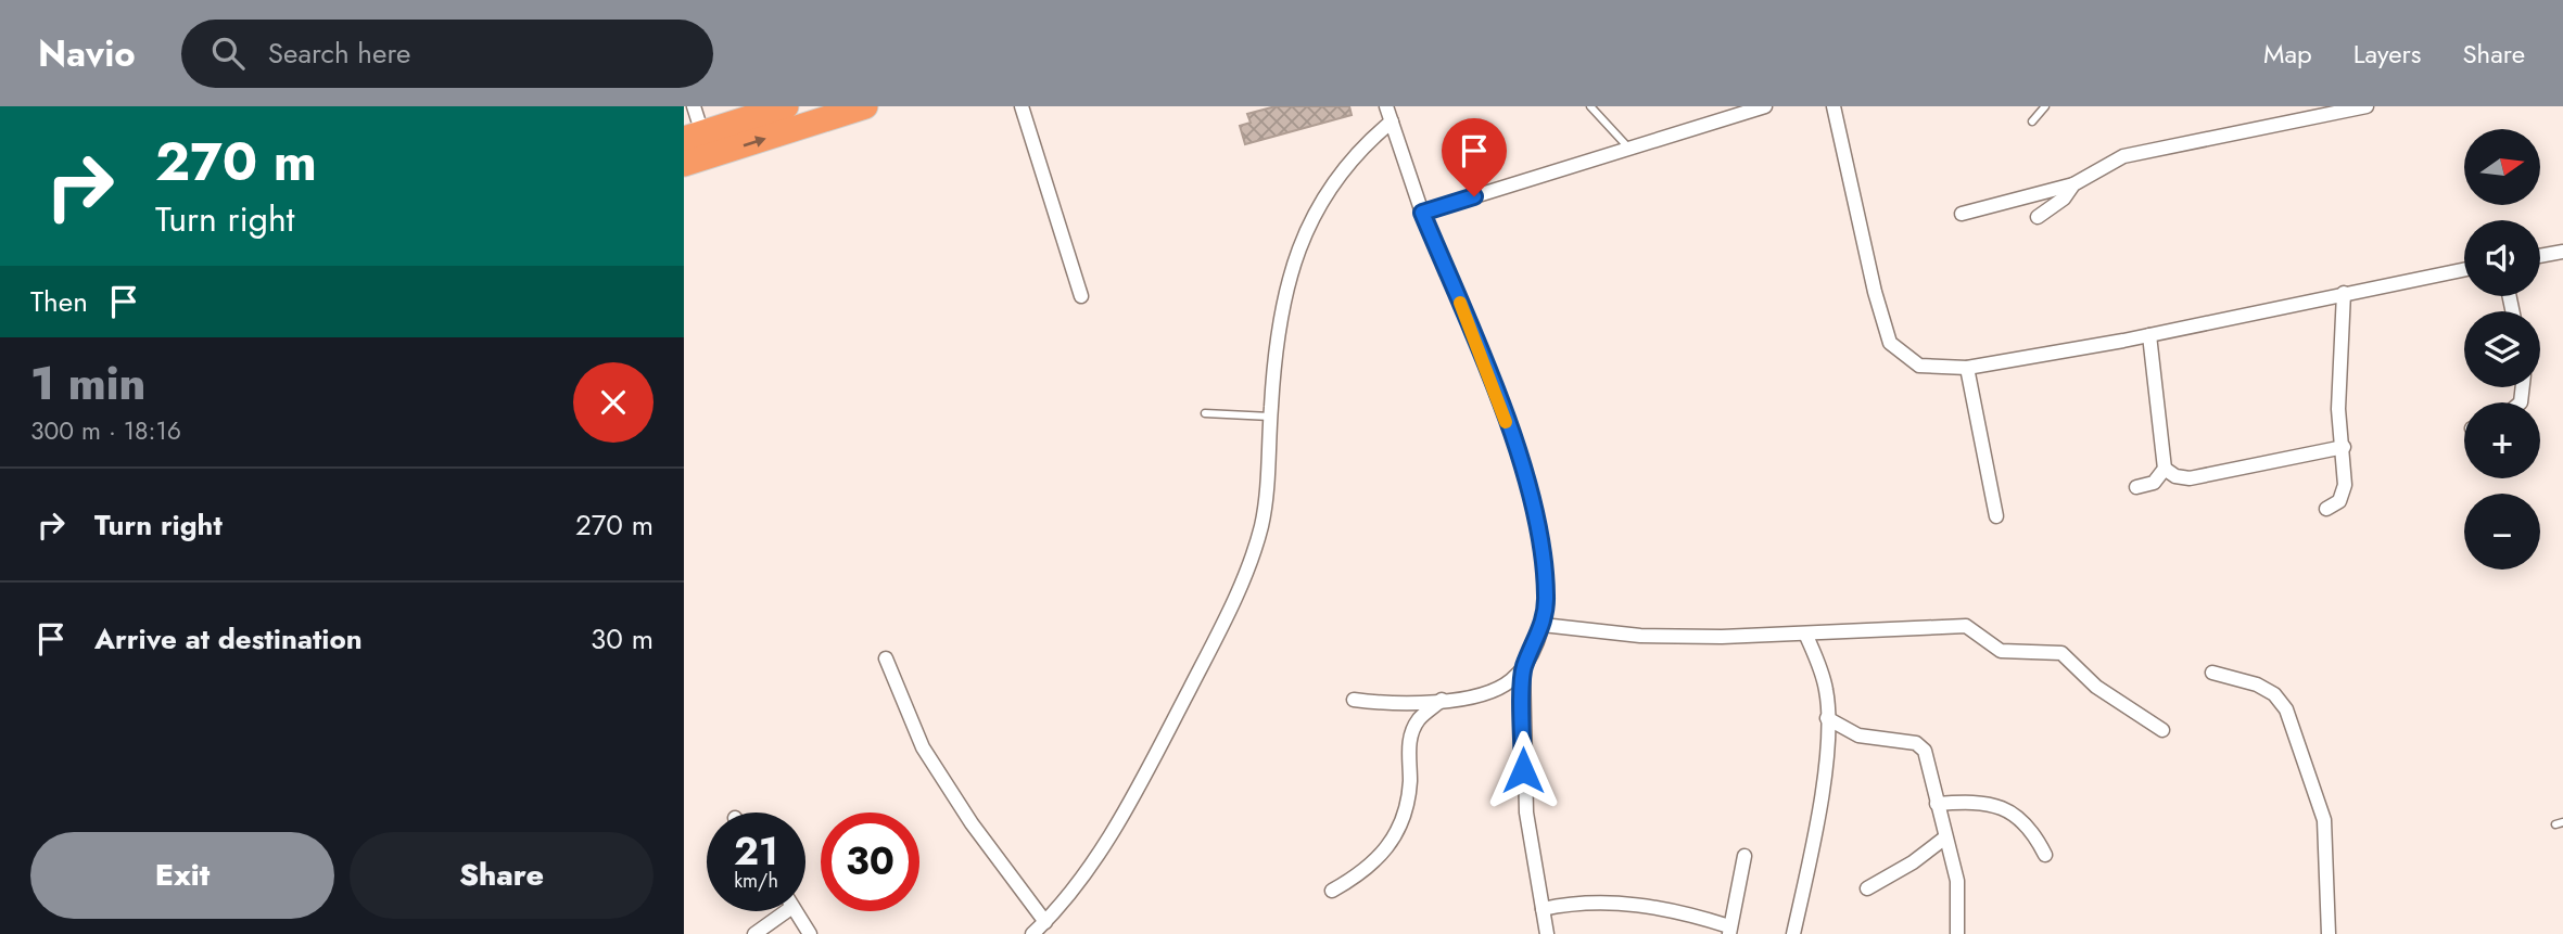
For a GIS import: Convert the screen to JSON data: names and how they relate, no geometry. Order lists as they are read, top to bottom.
{
  "north": "right",
  "page": {
    "header": "Navio",
    "search": "Search here",
    "nav": ["Map", "Layers", "Share"],
    "turn": ["270 m", "Turn right"],
    "map_buttons": ["+", "−"],
    "then": "Then",
    "heading": ["1 min", "300 m · 18:16"],
    "list": [
      {
        "name": "Turn right",
        "value": "270 m"
      },
      {
        "name": "Arrive at destination",
        "value": "30 m"
      }
    ],
    "speed": "21 km/h",
    "limit": "30",
    "buttons": ["Exit", "Share"]
  }
}
